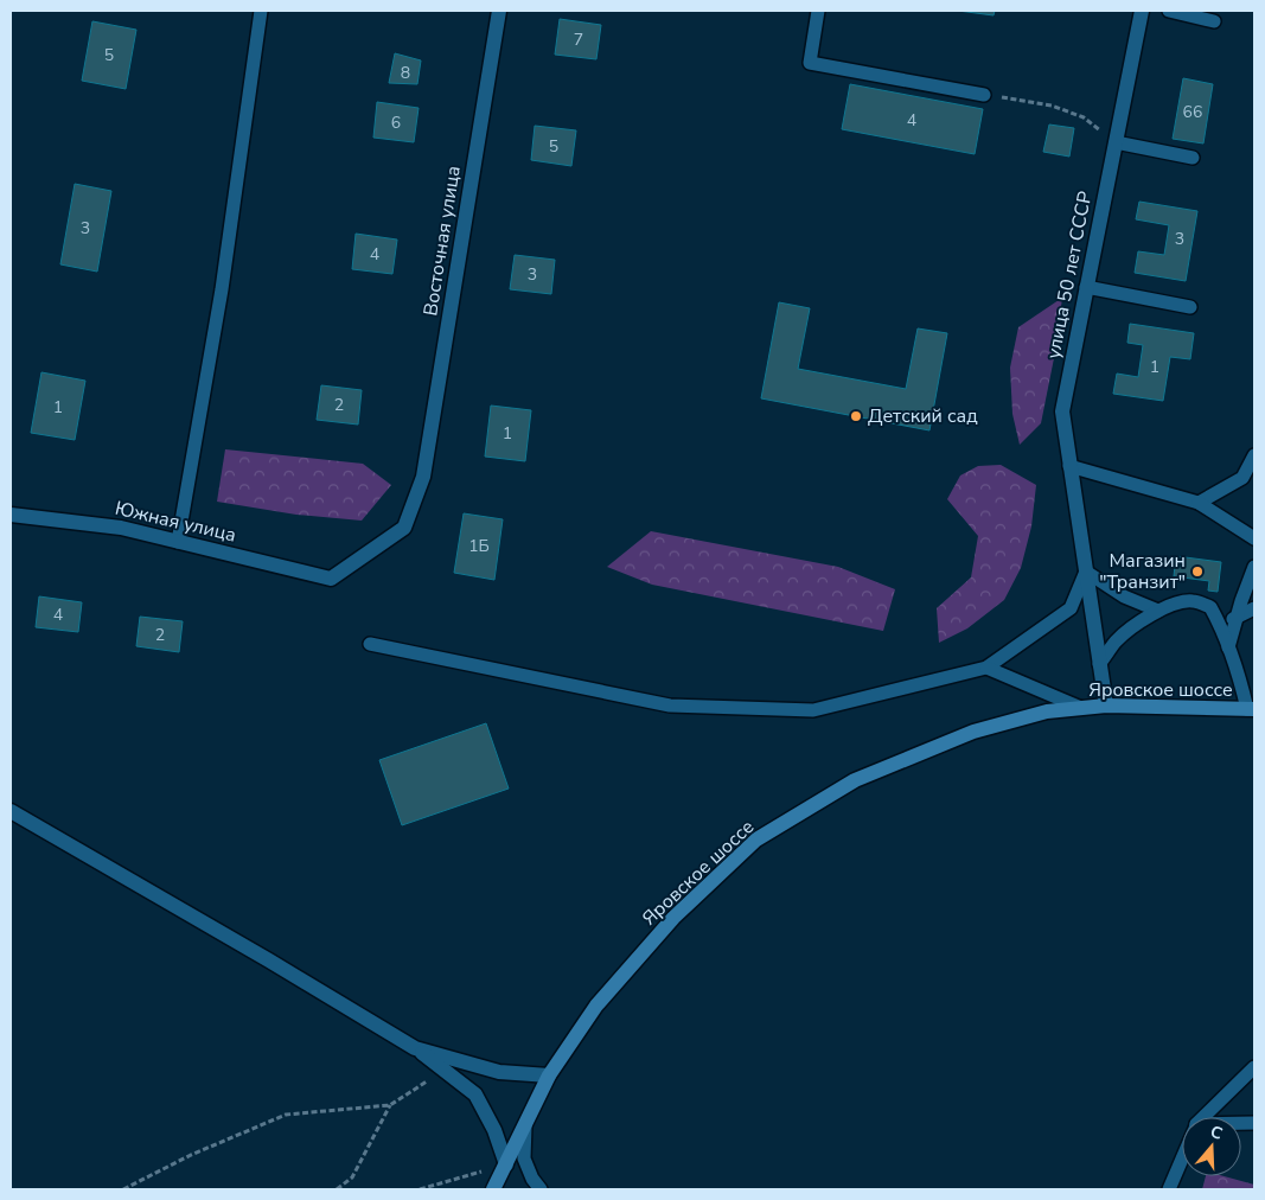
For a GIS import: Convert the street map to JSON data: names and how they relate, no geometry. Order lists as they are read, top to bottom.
{
  "streets": {
    "main road": ["Яровское шоссе"],
    "street": ["Восточная улица", "улица 50 лет СССР", "Южная улица"]
  },
  "crossings": [
    ["Восточная улица", "Южная улица"],
    ["улица 50 лет СССР", "Яровское шоссе"]
  ],
  "places": ["Детский сад", "Магазин \"Транзит\""],
  "house_numbers": [
    "7",
    "5",
    "8",
    "66",
    "4",
    "6",
    "5",
    "3",
    "3",
    "4",
    "3",
    "1",
    "2",
    "1",
    "1",
    "1Б",
    "4",
    "2"
  ],
  "north": "top"
}
